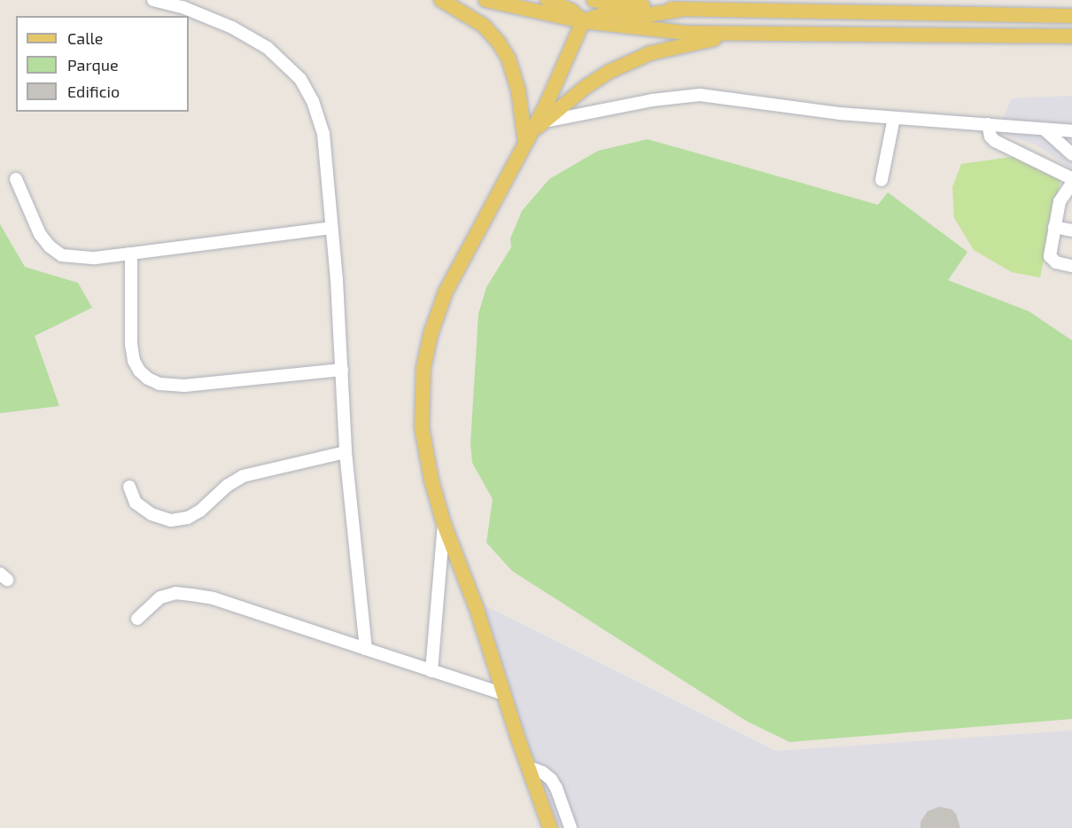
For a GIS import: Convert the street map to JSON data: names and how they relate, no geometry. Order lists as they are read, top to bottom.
{
  "legend": ["Calle", "Parque", "Edificio"]
}
